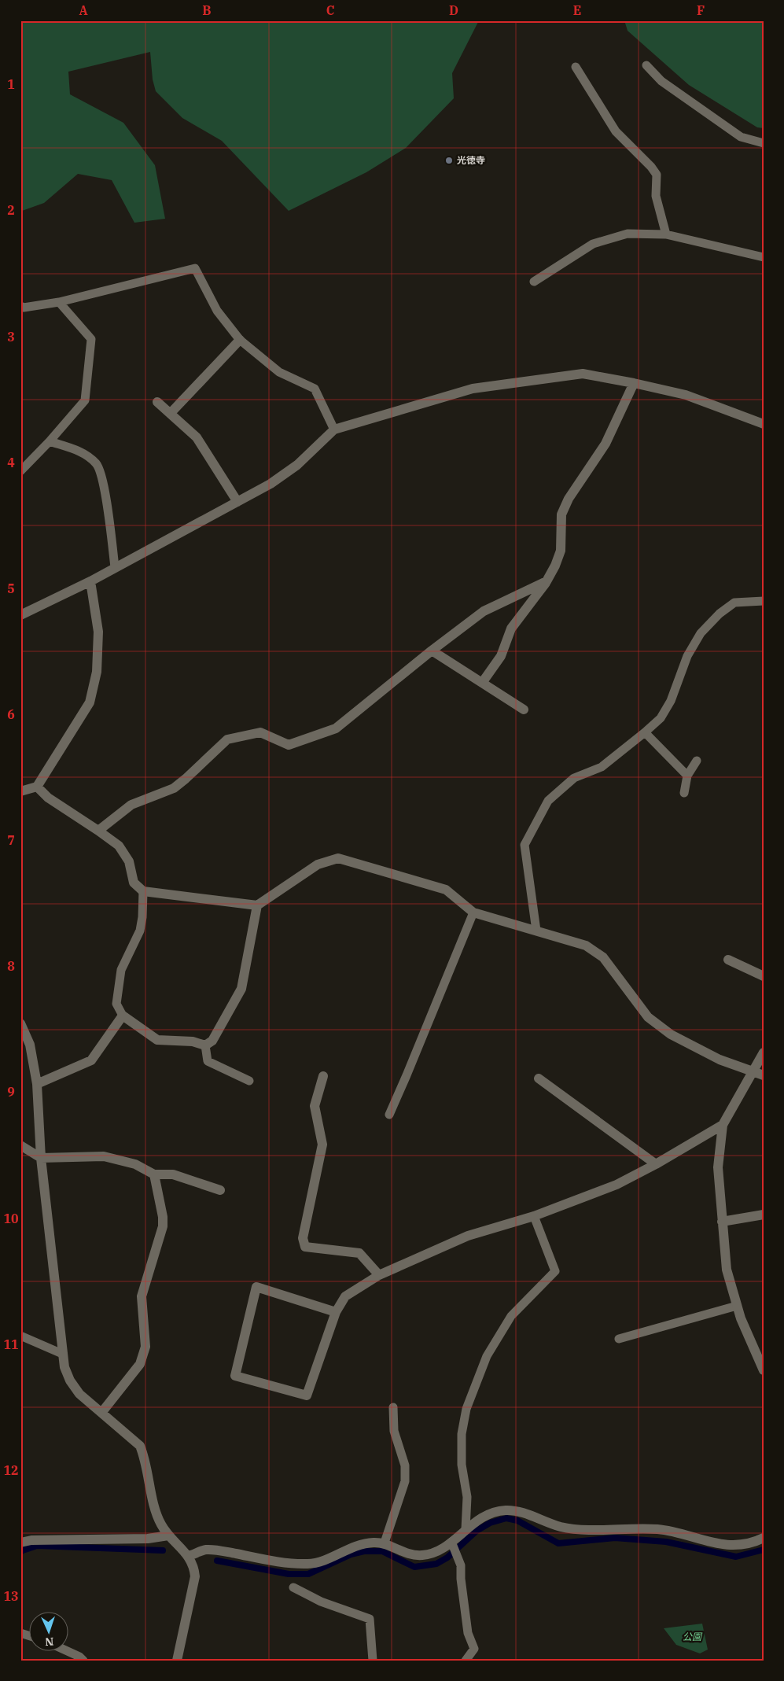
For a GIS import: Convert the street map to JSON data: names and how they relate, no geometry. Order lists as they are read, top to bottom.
{
  "parks": ["公園"],
  "places": ["光徳寺"],
  "north": "bottom",
  "grid": {
    "columns": [
      "A",
      "B",
      "C",
      "D",
      "E",
      "F"
    ],
    "rows": [
      "1",
      "2",
      "3",
      "4",
      "5",
      "6",
      "7",
      "8",
      "9",
      "10",
      "11",
      "12",
      "13"
    ]
  }
}
